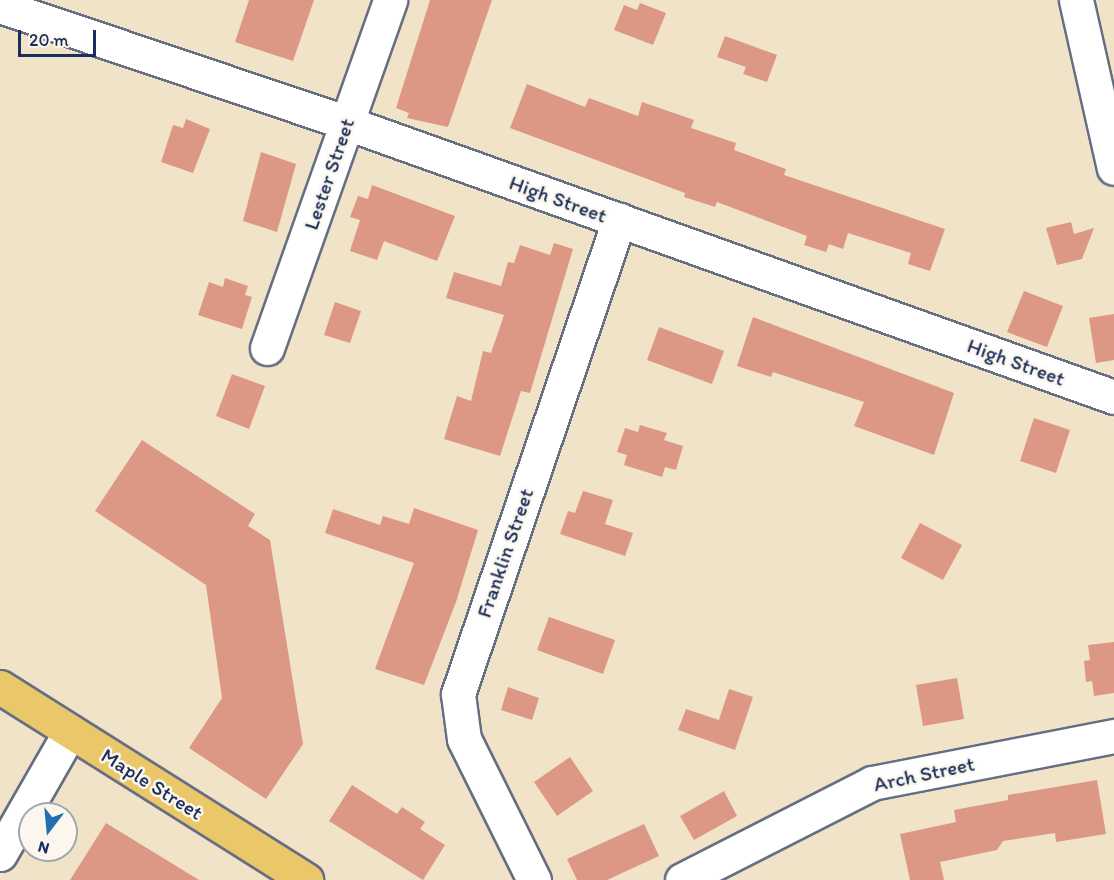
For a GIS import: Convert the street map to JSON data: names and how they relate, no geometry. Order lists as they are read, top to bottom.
{
  "streets": {
    "main road": ["Maple Street"],
    "street": [
      "Lester Street",
      "High Street",
      "Franklin Street",
      "Arch Street"
    ]
  },
  "crossings": [
    ["Lester Street", "High Street"],
    ["High Street", "Franklin Street"]
  ],
  "scale_bar": "20 m",
  "north": "bottom"
}
